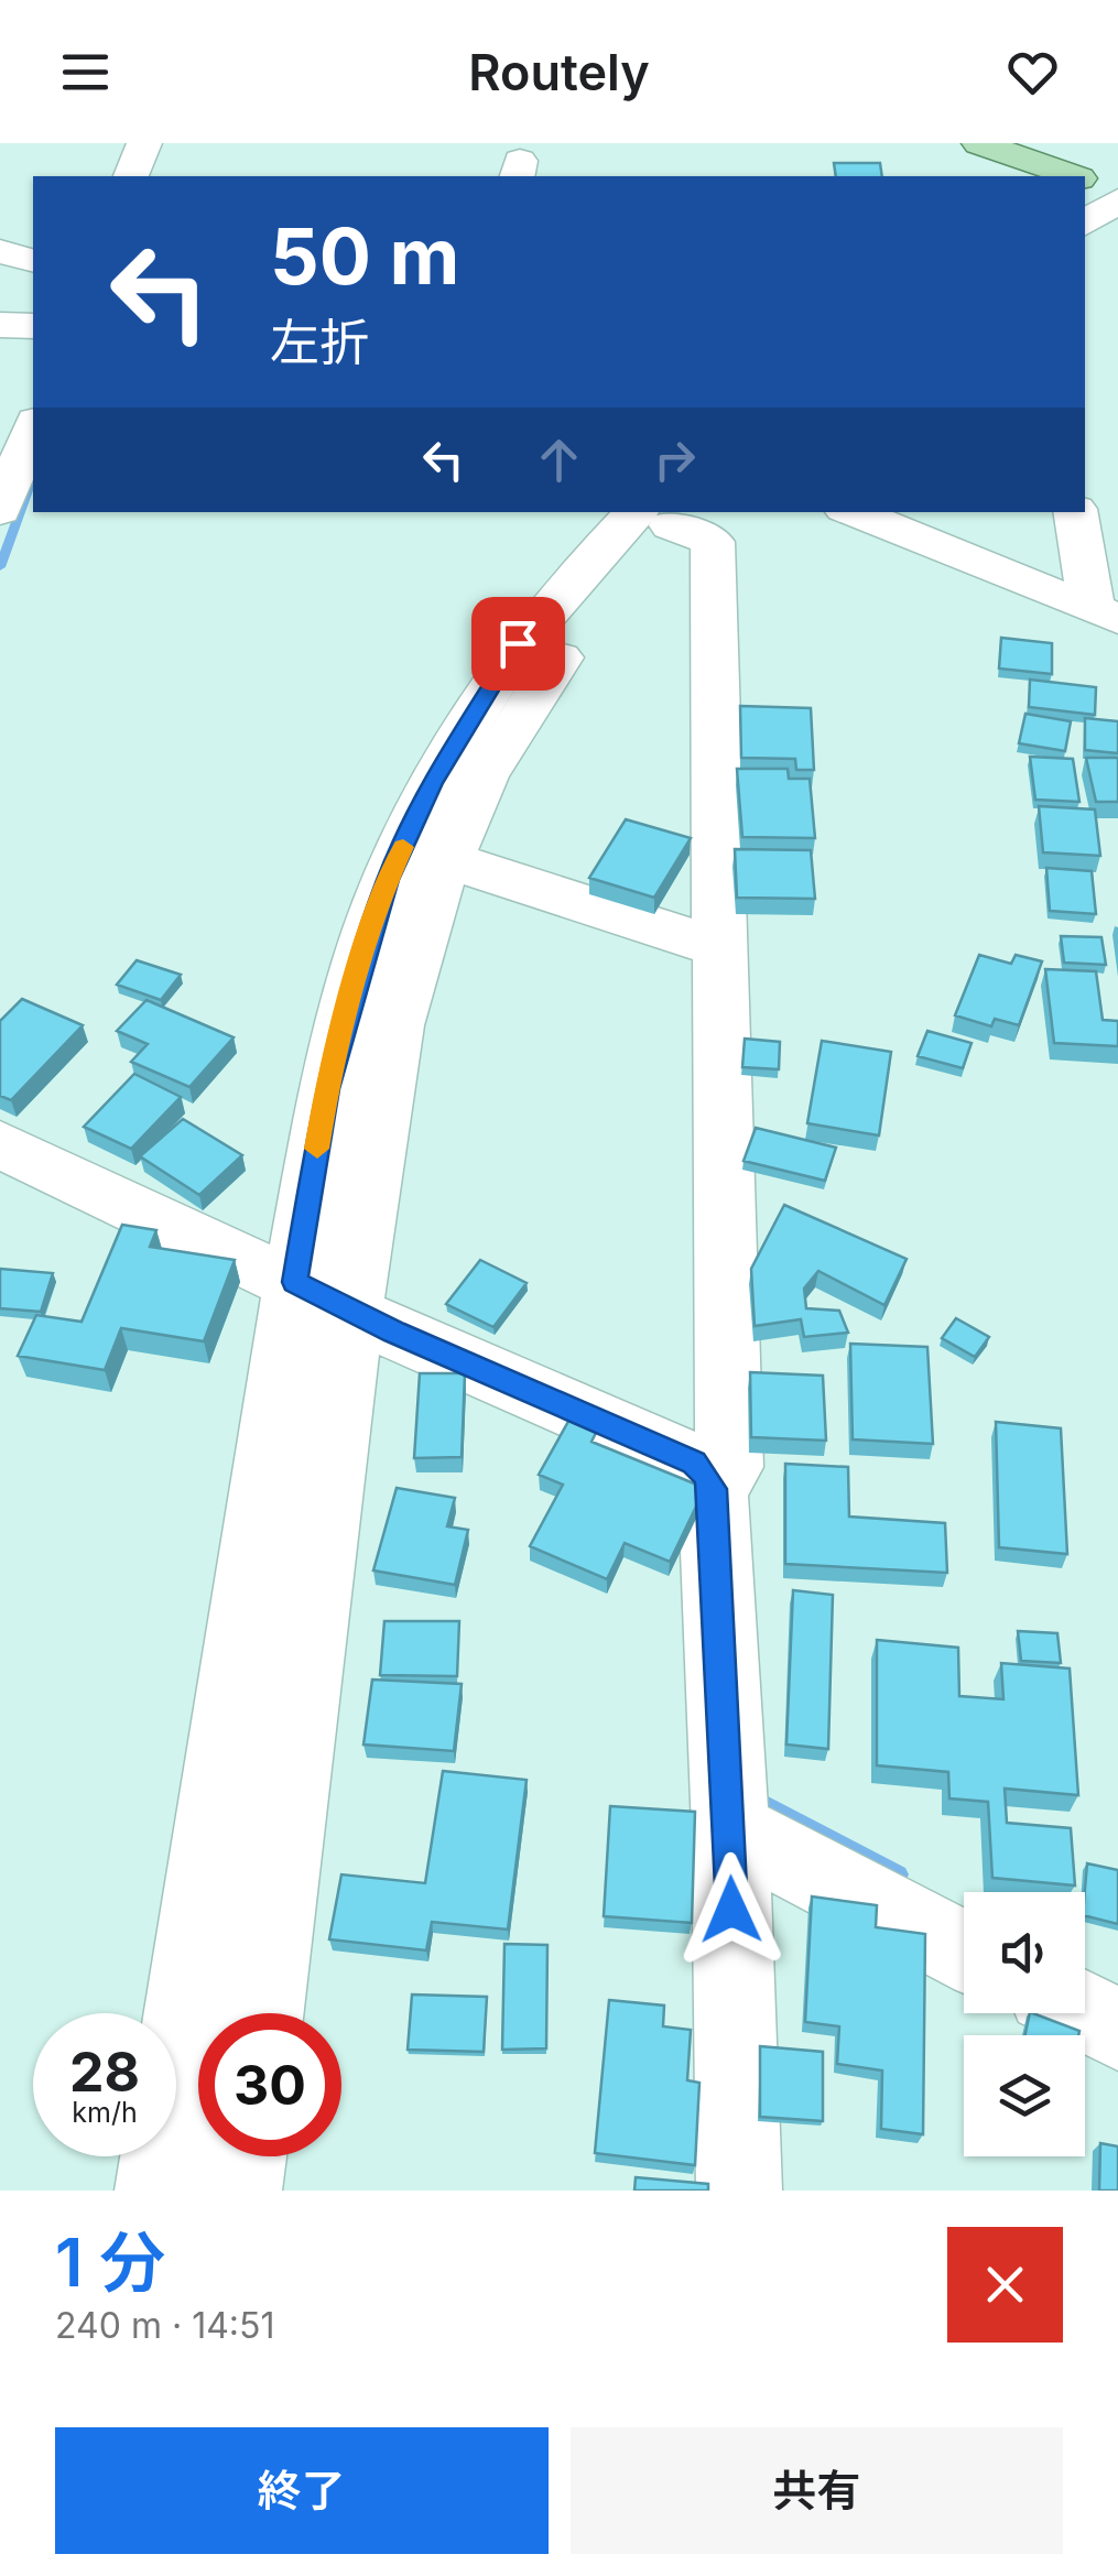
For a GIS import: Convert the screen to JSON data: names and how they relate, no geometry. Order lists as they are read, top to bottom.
{
  "page": {
    "header": "Routely",
    "turn": ["50 m", "左折"],
    "speed": "28 km/h",
    "limit": "30",
    "heading": ["1 分", "240 m · 14:51"],
    "buttons": ["終了", "共有"]
  }
}
